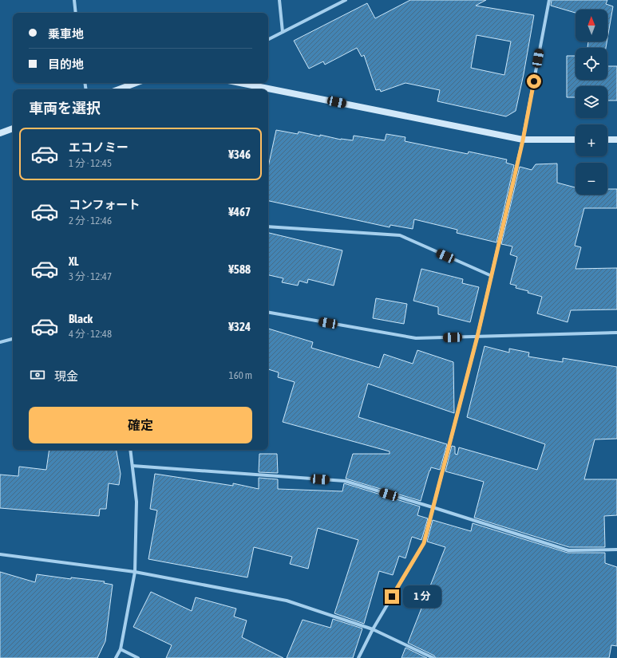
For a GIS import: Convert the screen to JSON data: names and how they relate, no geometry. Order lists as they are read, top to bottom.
{
  "north": "top",
  "page": {
    "map_buttons": ["+", "−"],
    "banner": ["乗車地", "目的地"],
    "heading": "車両を選択",
    "list": [
      {
        "name": "エコノミー",
        "note": "1 分 · 12:45",
        "value": "¥346"
      },
      {
        "name": "コンフォート",
        "note": "2 分 · 12:46",
        "value": "¥467"
      },
      {
        "name": "XL",
        "note": "3 分 · 12:47",
        "value": "¥588"
      },
      {
        "name": "Black",
        "note": "4 分 · 12:48",
        "value": "¥324"
      }
    ],
    "pay": ["現金", "160 m"],
    "buttons": "確定",
    "bubble": "1 分"
  }
}
